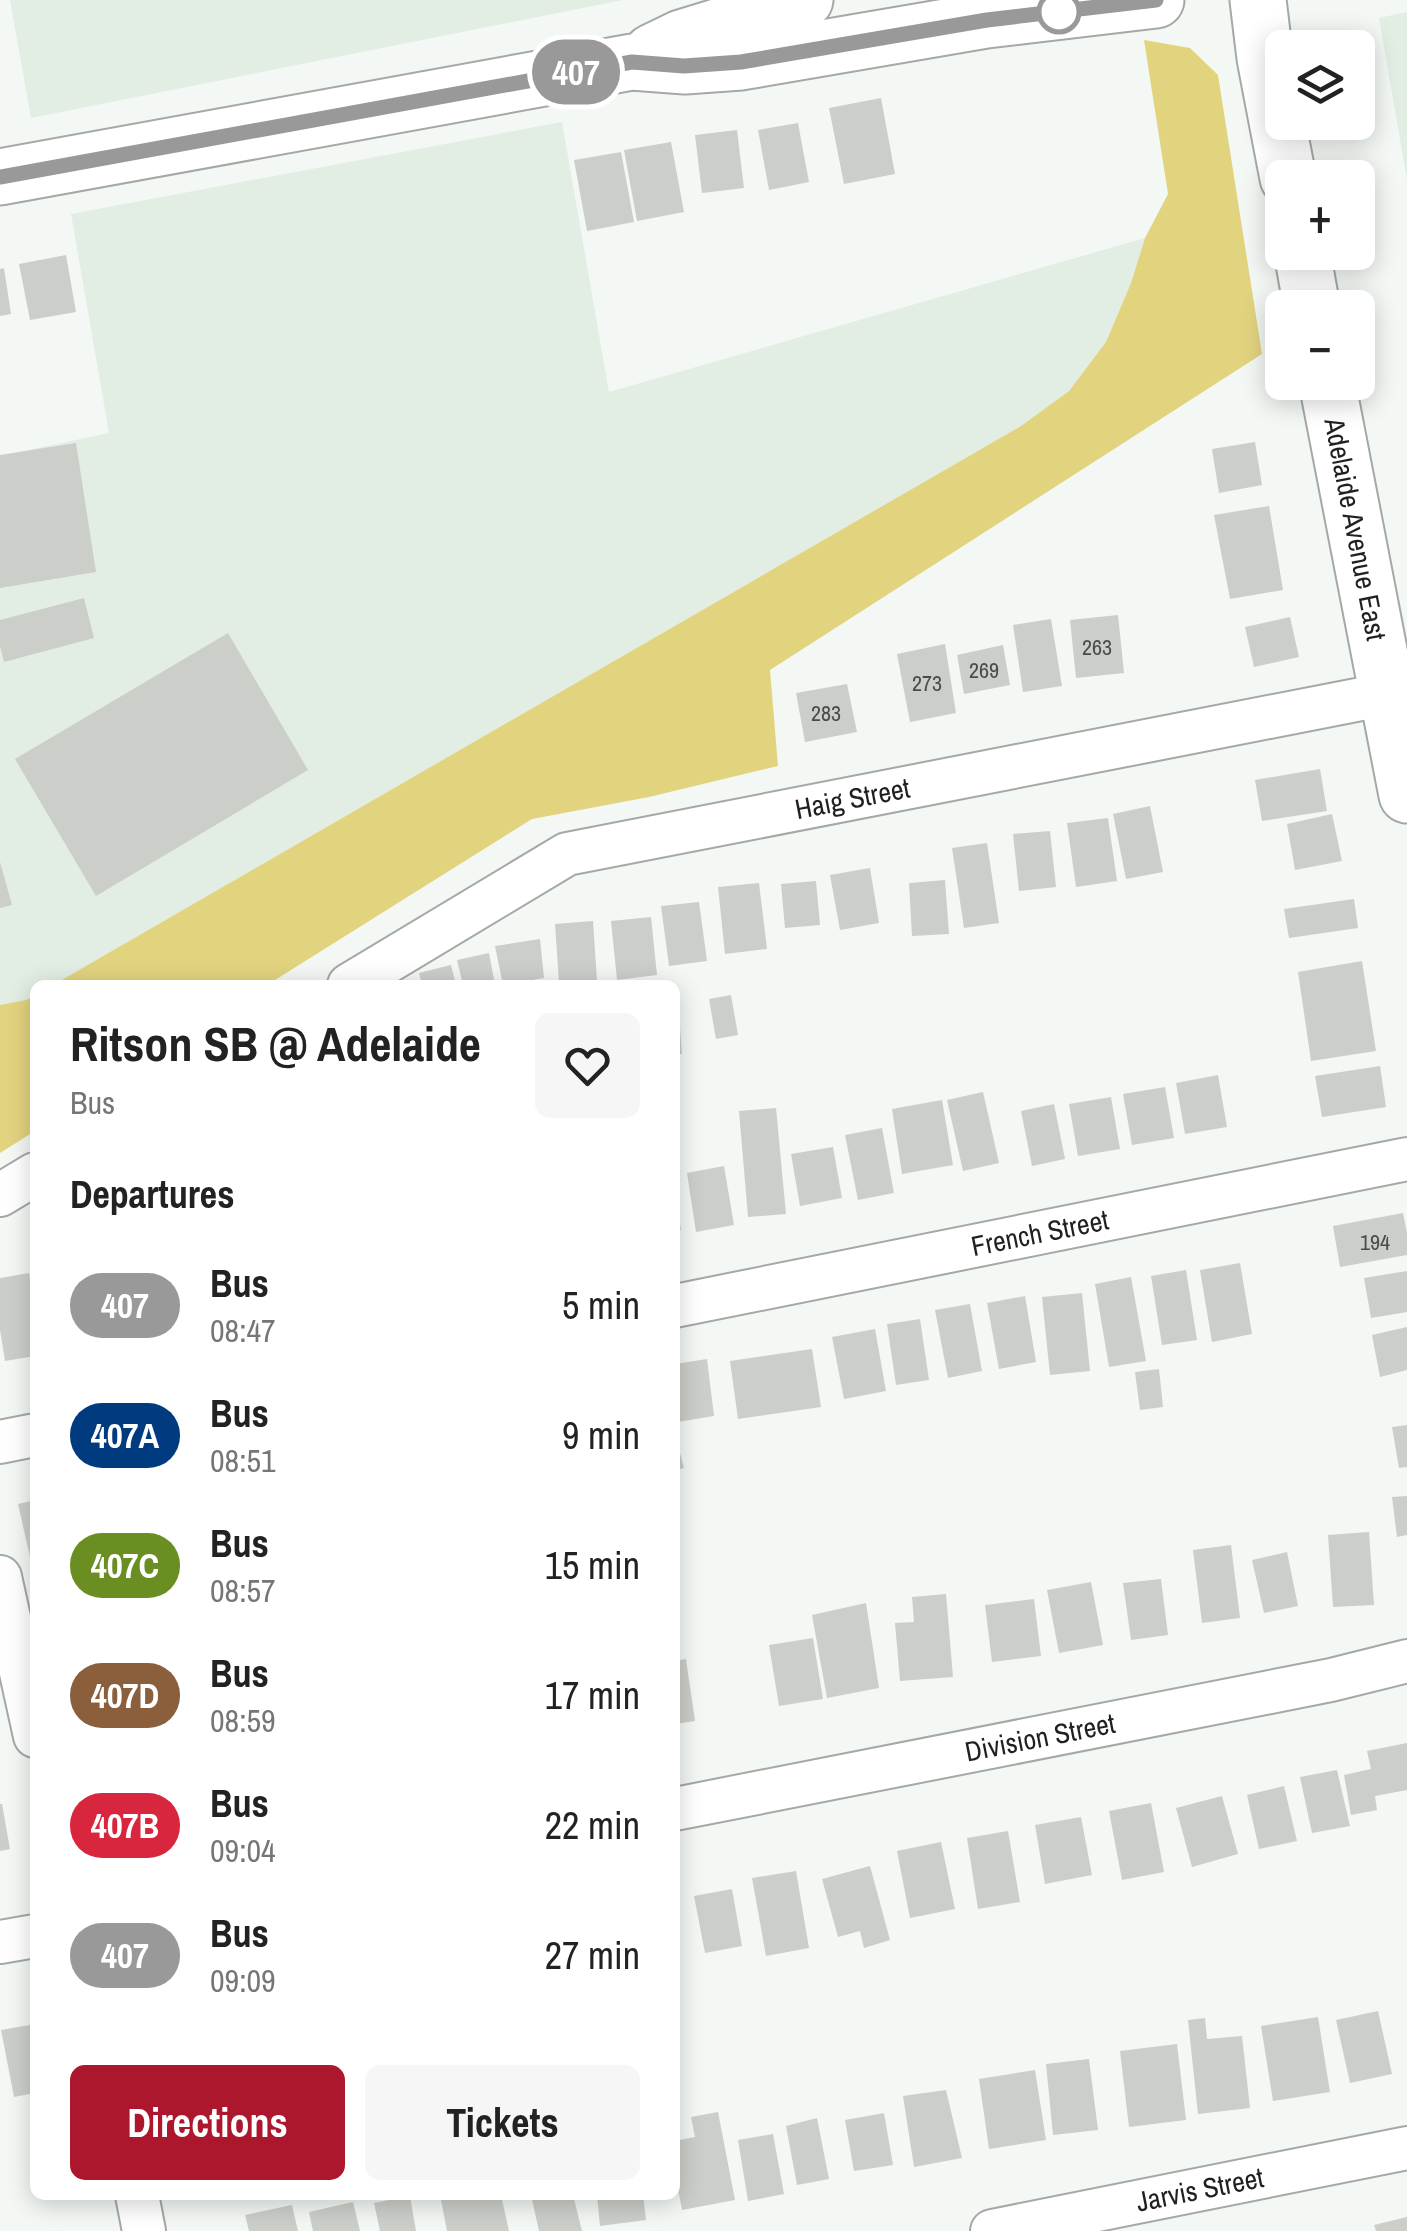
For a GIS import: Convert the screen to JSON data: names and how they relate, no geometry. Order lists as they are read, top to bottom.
{
  "streets": {
    "main road": ["Adelaide Avenue East"],
    "street": [
      "Haig Street",
      "French Street",
      "Division Street",
      "Jarvis Street"
    ]
  },
  "crossings": [
    ["Adelaide Avenue East", "Haig Street"]
  ],
  "lines": ["bus line 407"],
  "house_numbers": [
    "263",
    "269",
    "273",
    "283",
    "194"
  ],
  "page": {
    "on_map": "407",
    "map_buttons": ["+", "−"],
    "heading": [
      ["Ritson SB @ Adelaide", "Bus"],
      "Departures"
    ],
    "list": [
      {
        "mark": "407",
        "name": "Bus",
        "note": "08:47",
        "value": "5 min"
      },
      {
        "mark": "407A",
        "name": "Bus",
        "note": "08:51",
        "value": "9 min"
      },
      {
        "mark": "407C",
        "name": "Bus",
        "note": "08:57",
        "value": "15 min"
      },
      {
        "mark": "407D",
        "name": "Bus",
        "note": "08:59",
        "value": "17 min"
      },
      {
        "mark": "407B",
        "name": "Bus",
        "note": "09:04",
        "value": "22 min"
      },
      {
        "mark": "407",
        "name": "Bus",
        "note": "09:09",
        "value": "27 min"
      }
    ],
    "buttons": ["Directions", "Tickets"]
  }
}
